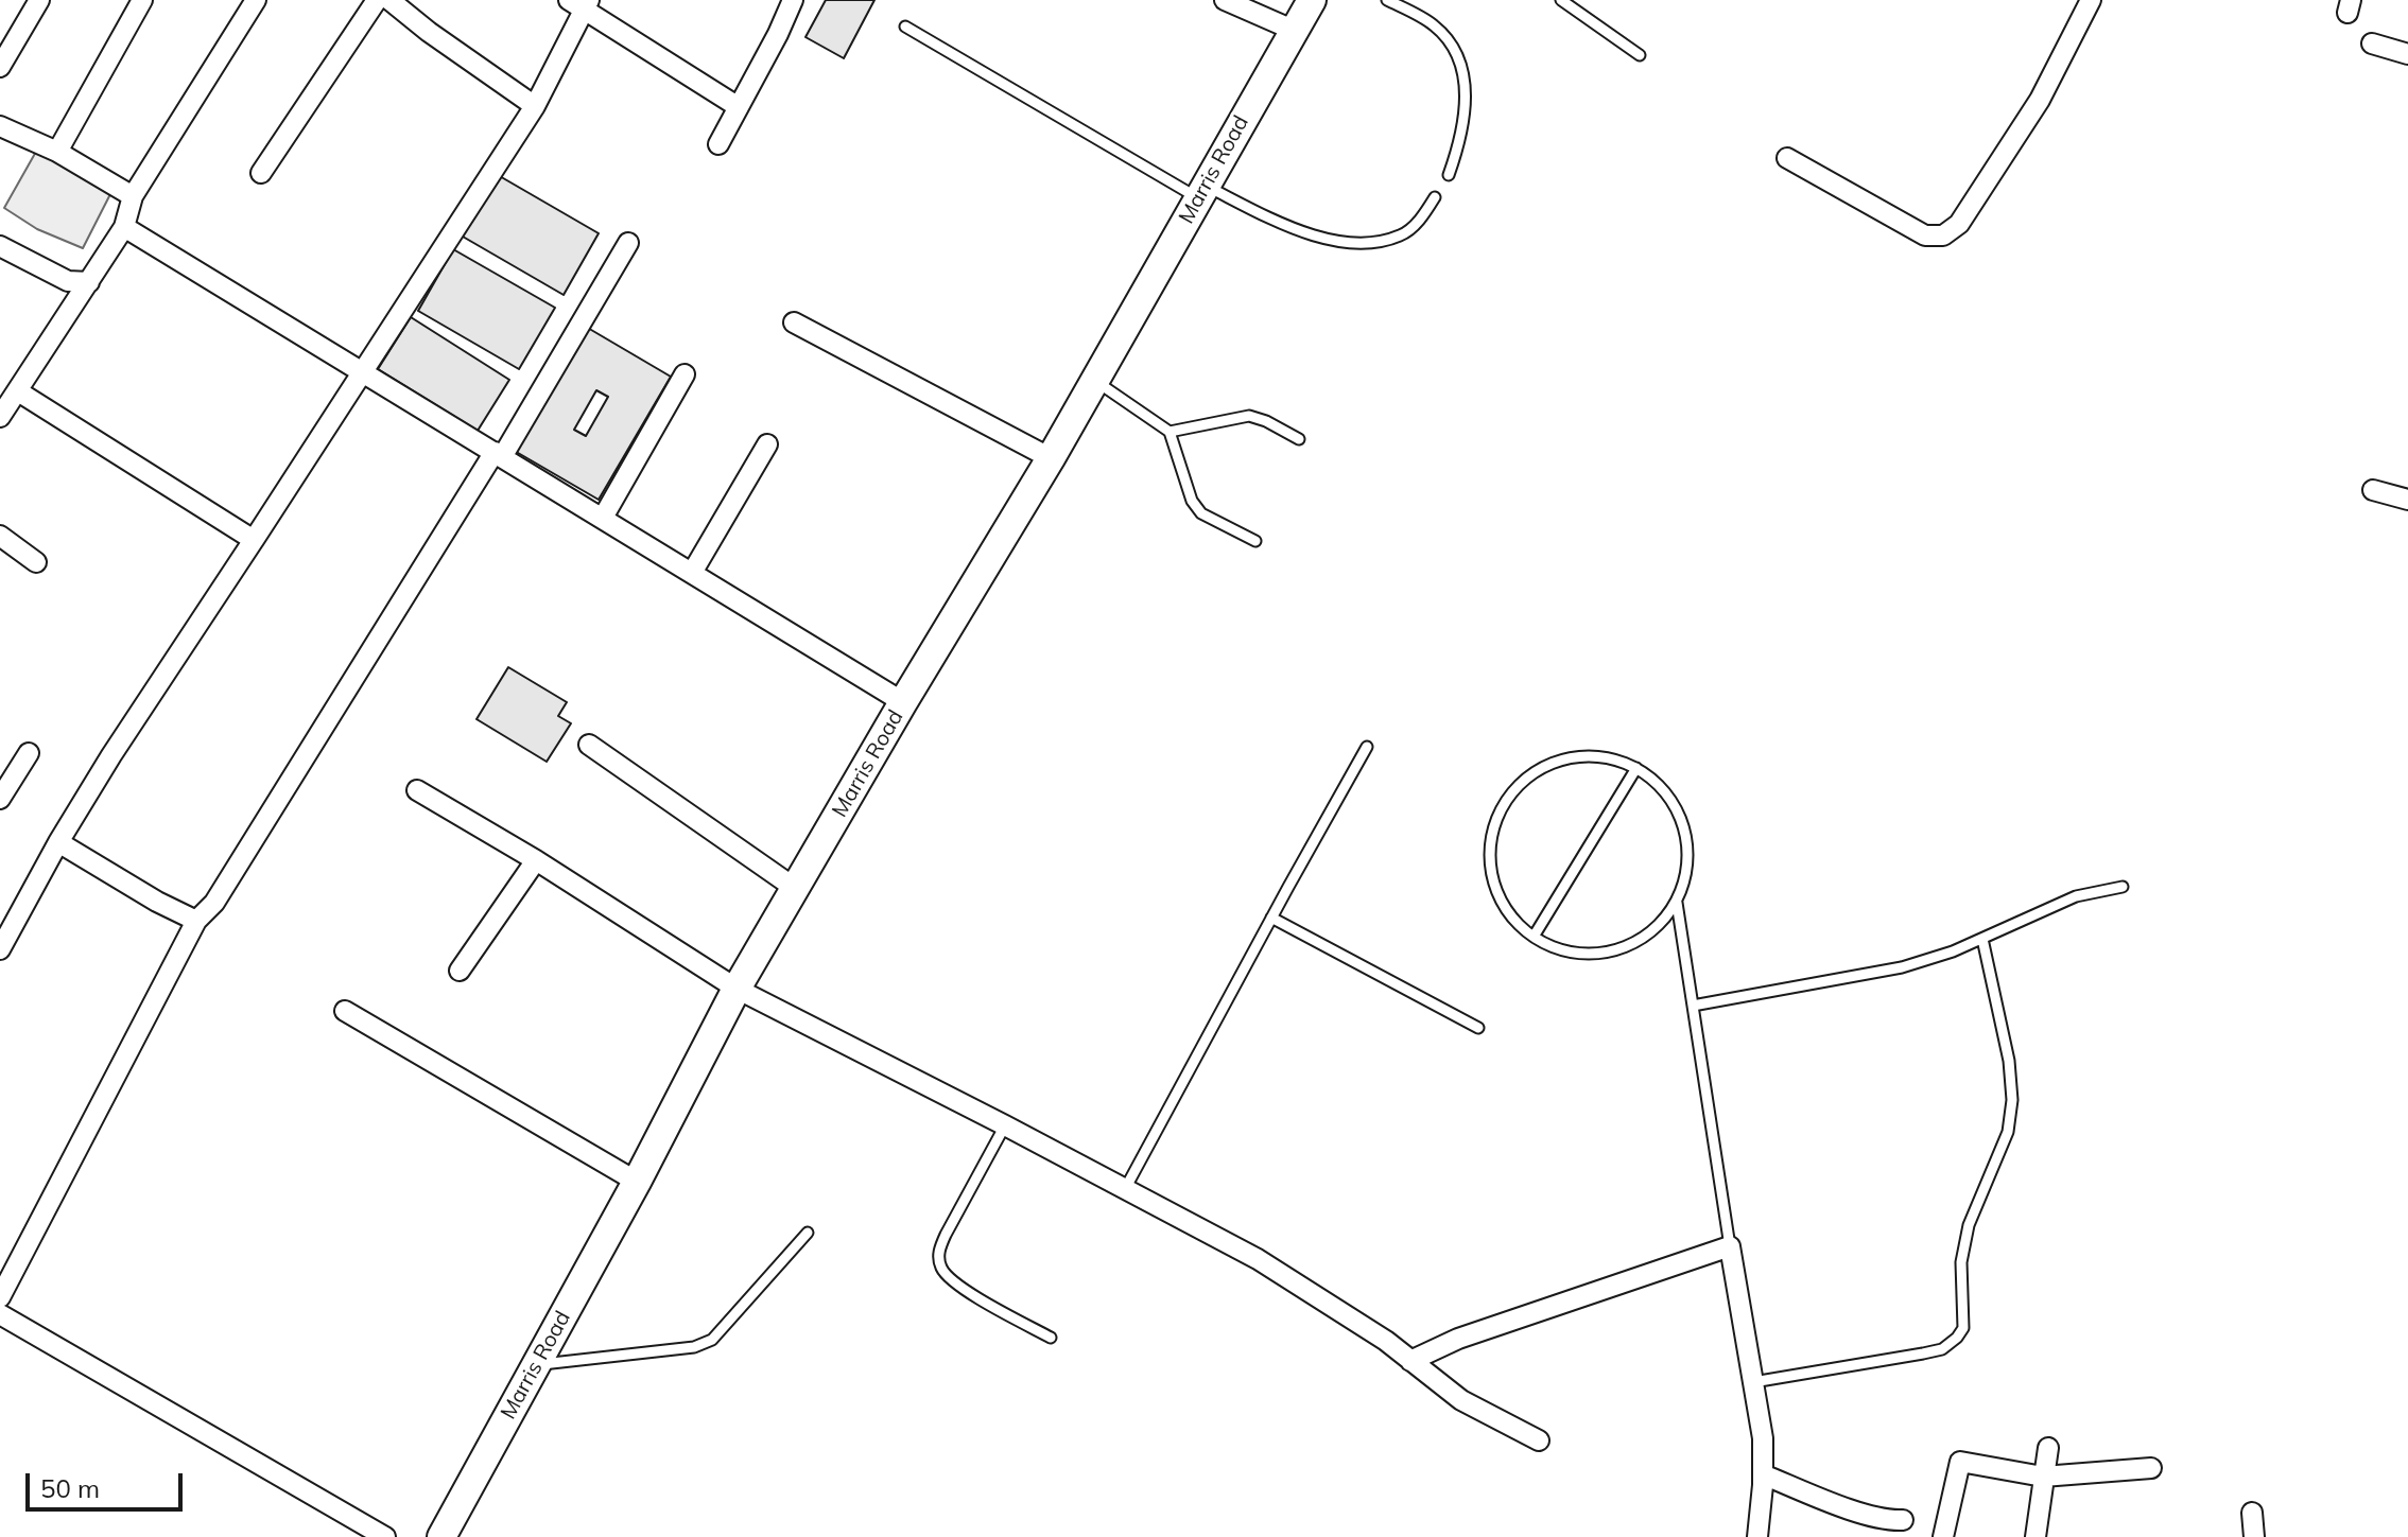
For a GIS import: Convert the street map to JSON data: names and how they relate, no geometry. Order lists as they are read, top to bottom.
{
  "streets": {
    "street": ["Marris Road"]
  },
  "scale_bar": "50 m"
}
